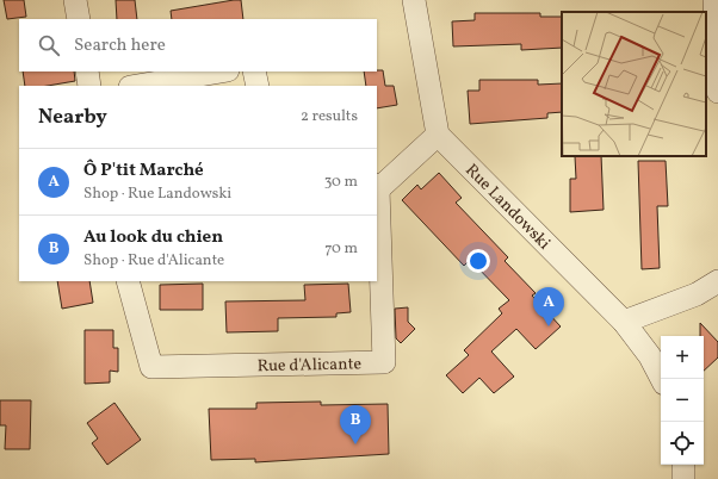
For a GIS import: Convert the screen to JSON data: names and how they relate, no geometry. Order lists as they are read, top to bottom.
{
  "streets": {
    "street": ["Rue Landowski", "Rue d'Alicante"]
  },
  "page": {
    "search": "Search here",
    "heading": ["Nearby", "2 results"],
    "list": [
      {
        "mark": "A",
        "name": "Ô P'tit Marché",
        "note": "Shop · Rue Landowski",
        "value": "30 m"
      },
      {
        "mark": "B",
        "name": "Au look du chien",
        "note": "Shop · Rue d'Alicante",
        "value": "70 m"
      }
    ],
    "pins": ["A", "B"],
    "map_buttons": ["+", "−"]
  }
}
